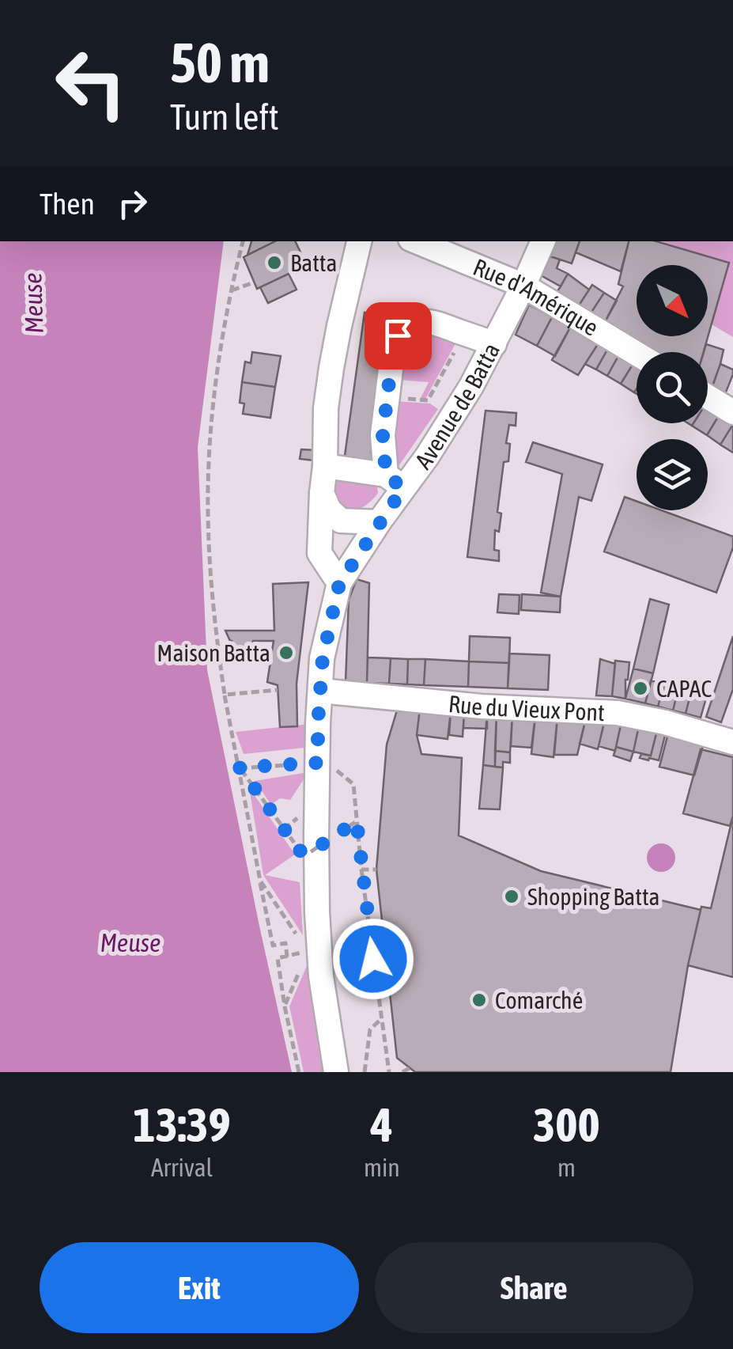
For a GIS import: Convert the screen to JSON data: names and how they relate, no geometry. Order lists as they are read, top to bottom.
{
  "streets": {
    "street": ["Rue d'Amérique", "Avenue de Batta", "Rue du Vieux Pont"]
  },
  "crossings": [
    ["Rue d'Amérique", "Avenue de Batta"],
    ["Avenue de Batta", "Rue du Vieux Pont"]
  ],
  "water": ["Meuse"],
  "places": [
    "Batta",
    "Maison Batta",
    "CAPAC",
    "Shopping Batta",
    "Comarché"
  ],
  "north": "bottom right",
  "page": {
    "turn": ["50 m", "Turn left"],
    "then": "Then",
    "eta": [
      "13:39",
      "Arrival",
      "4",
      "min",
      "300",
      "m"
    ],
    "buttons": ["Exit", "Share"]
  }
}
